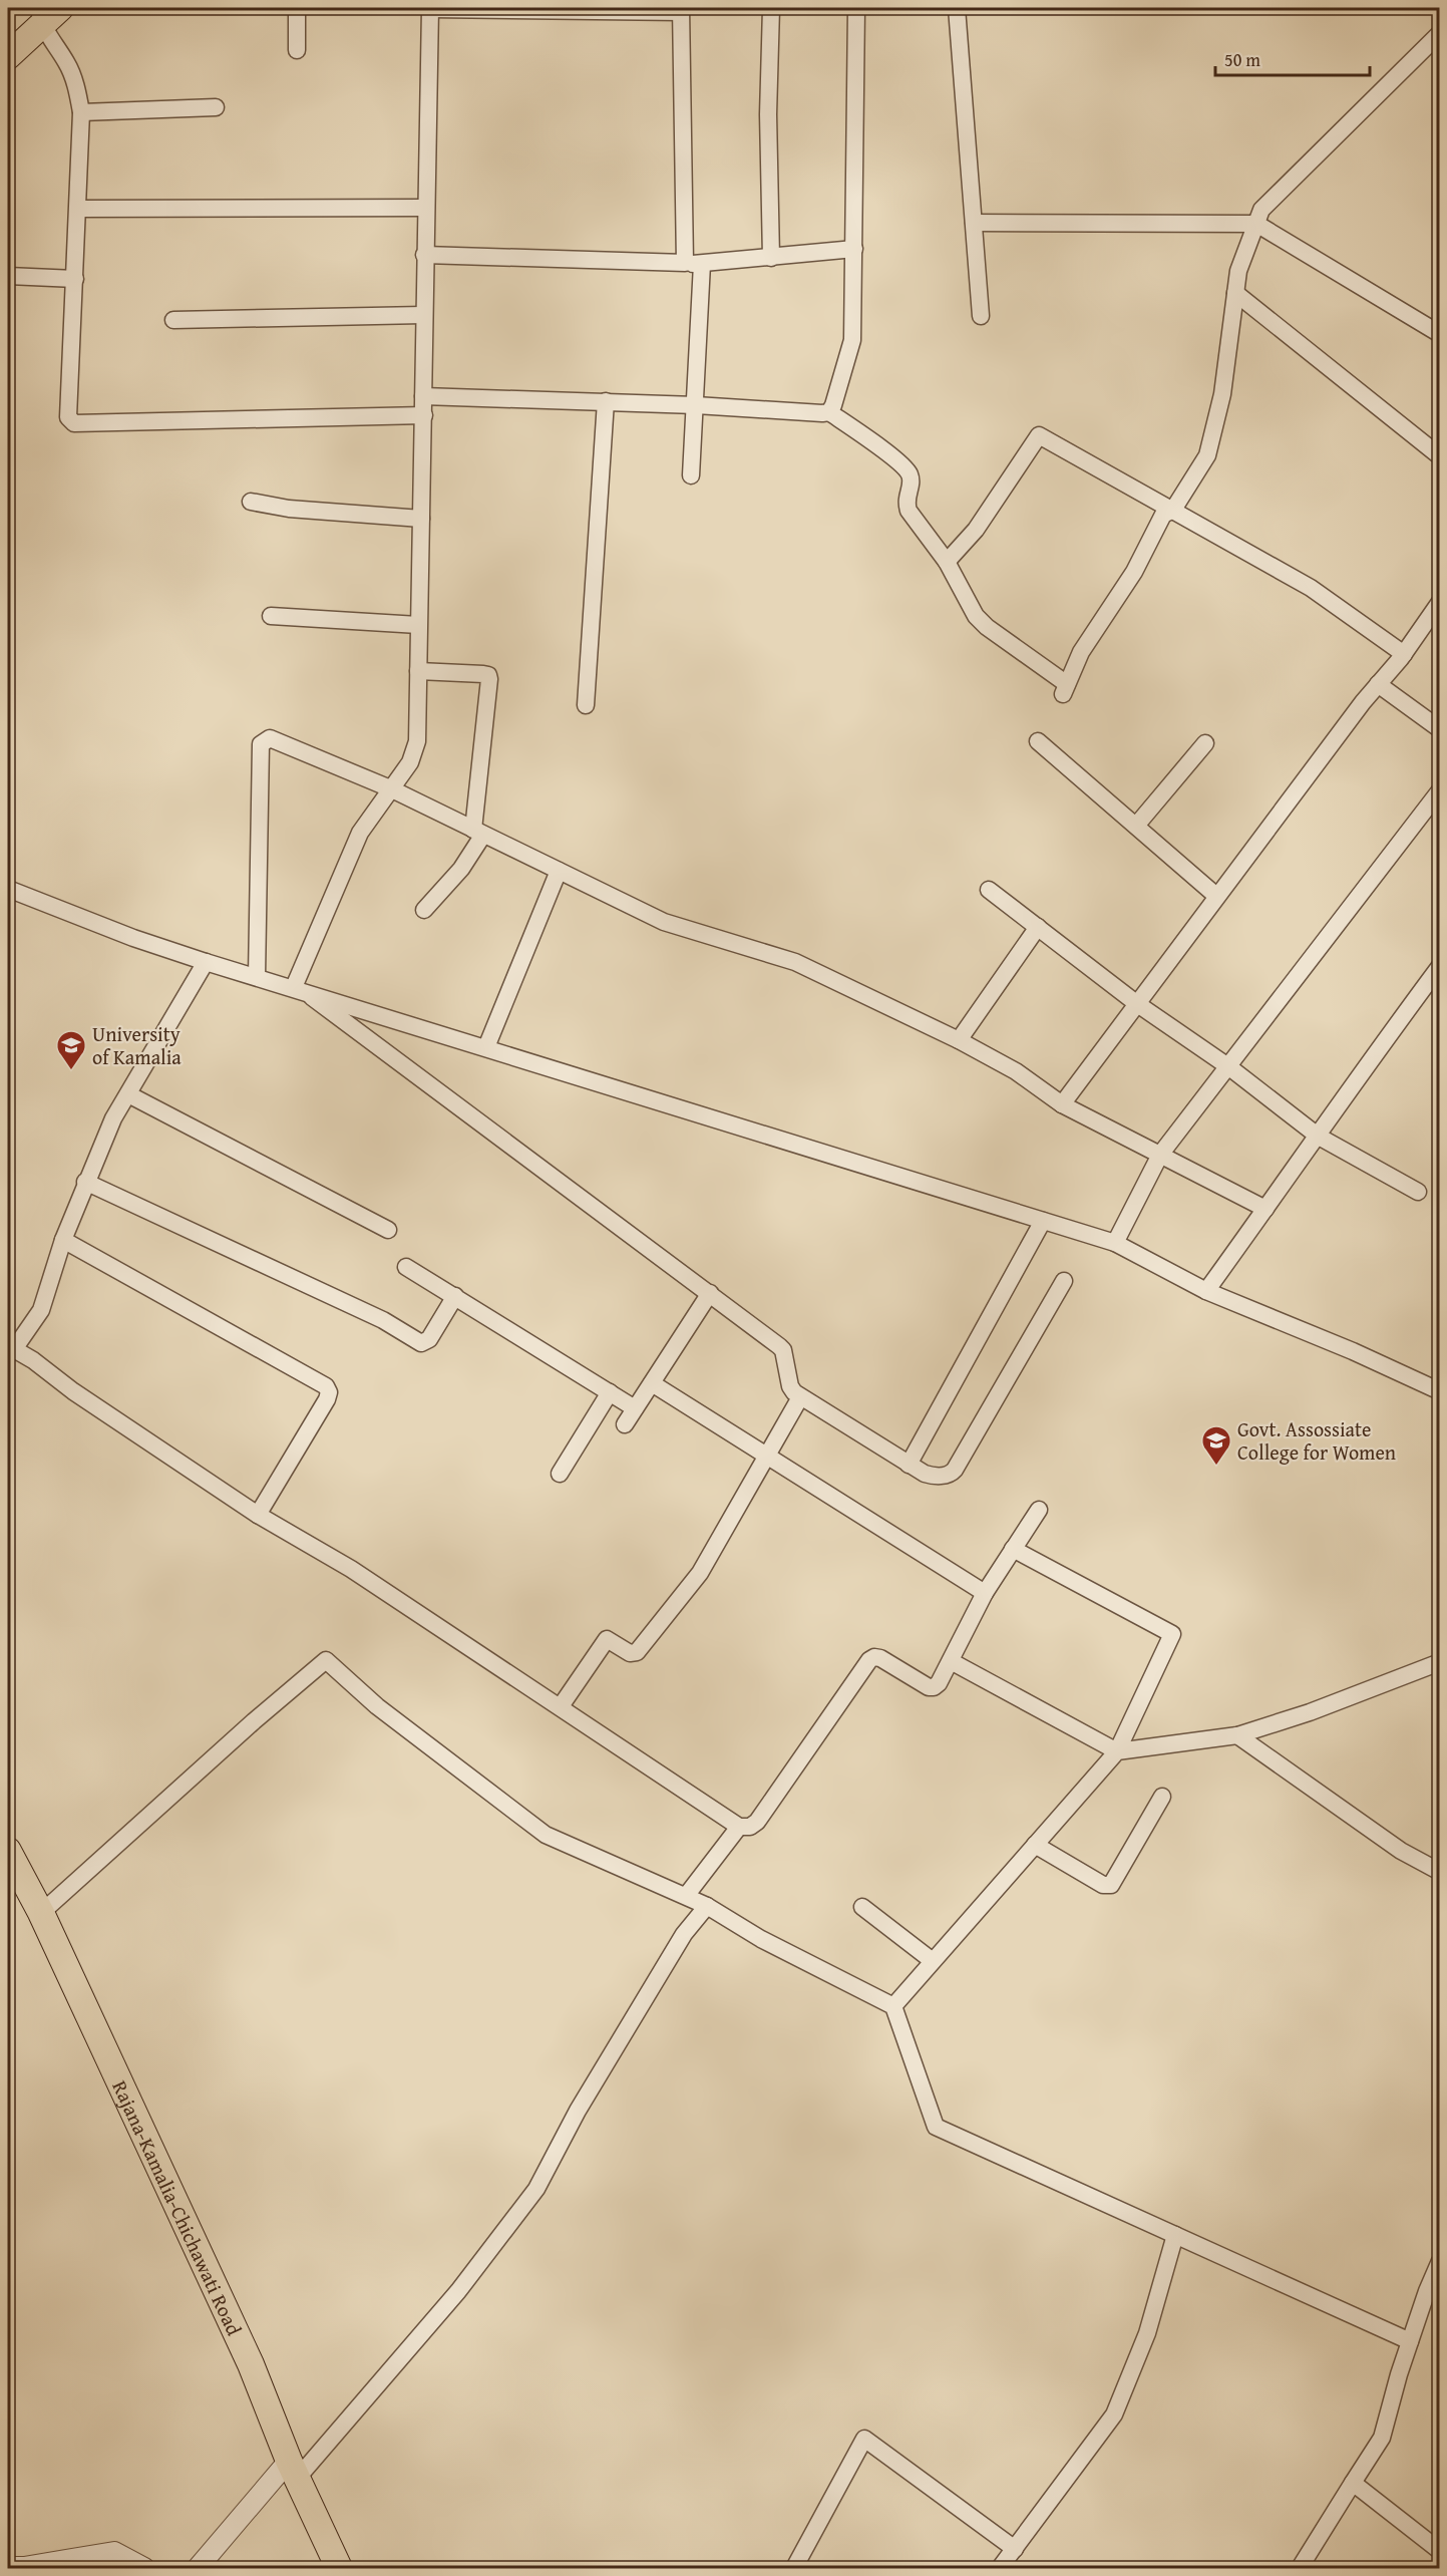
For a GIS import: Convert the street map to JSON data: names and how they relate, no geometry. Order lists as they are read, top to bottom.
{
  "streets": {
    "main road": ["Rajana-Kamalia-Chichawati Road"]
  },
  "places": {
    "school or university": ["University of Kamalia", "Govt. Assossiate College for Women"]
  },
  "scale_bar": "50 m"
}
